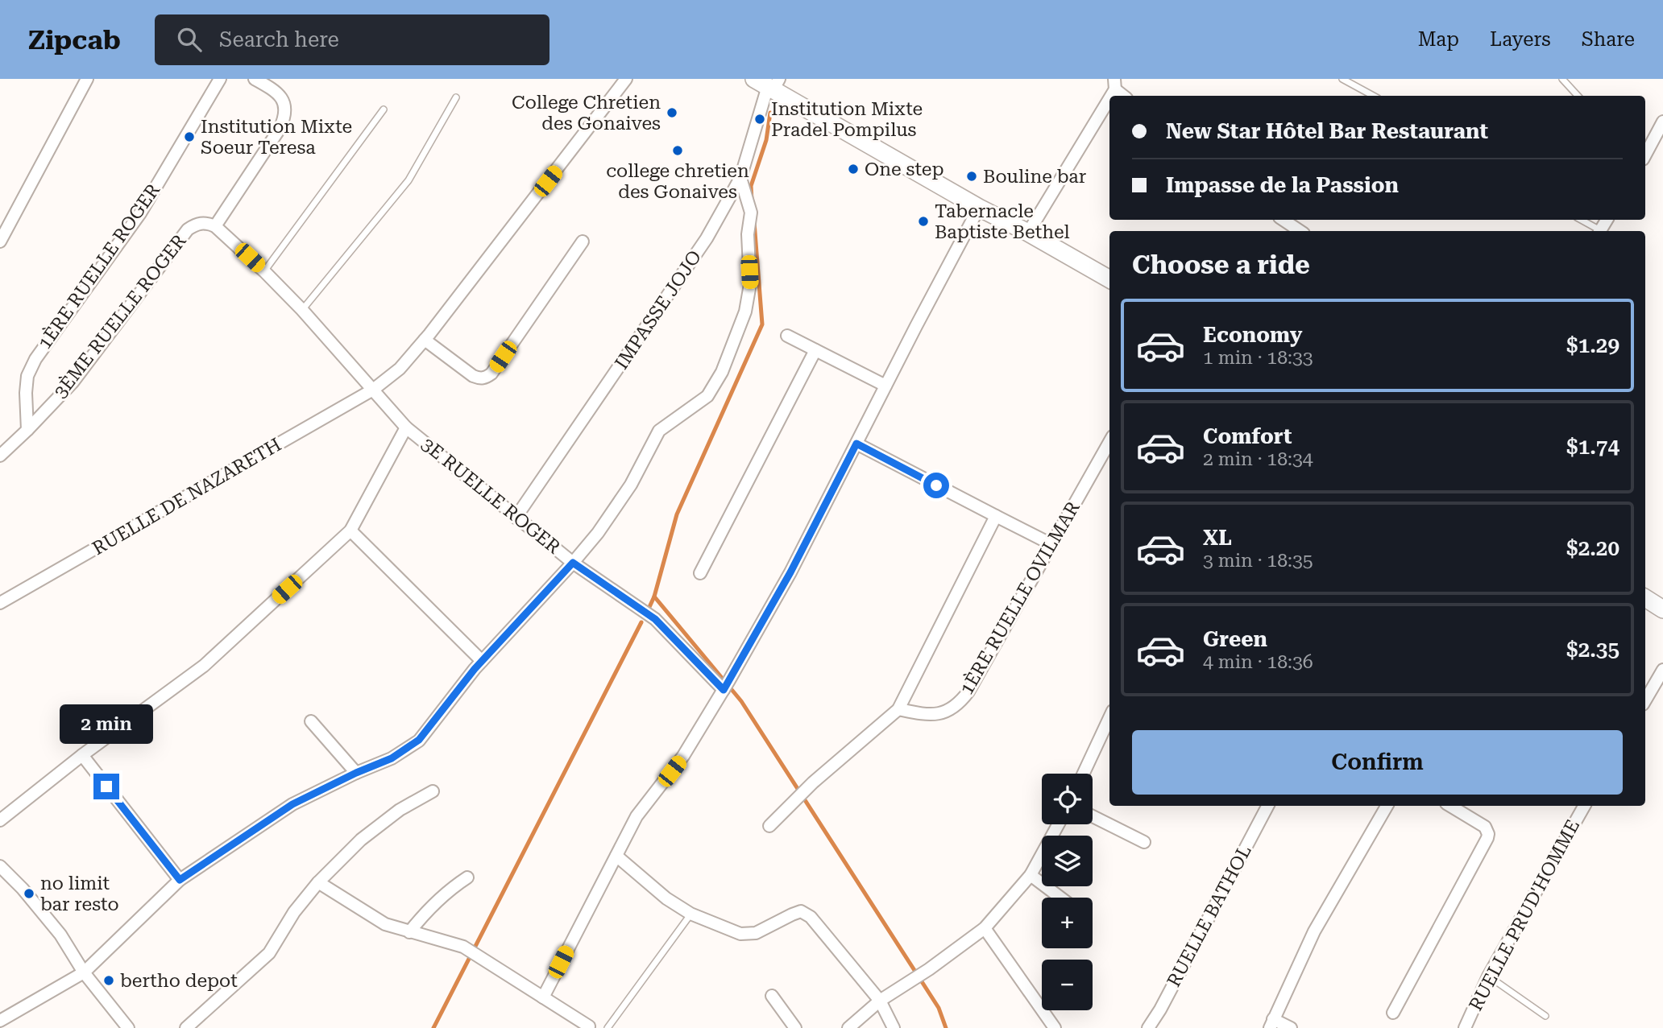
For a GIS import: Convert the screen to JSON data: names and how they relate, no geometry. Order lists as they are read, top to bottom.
{
  "streets": {
    "street": [
      "1ÈRE RUELLE ROGER",
      "IMPASSE JOJO",
      "3ÈME RUELLE ROGER",
      "3E RUELLE ROGER",
      "RUELLE DE NAZARETH",
      "1ÈRE RUELLE OVILMAR",
      "RUELLE PRUD'HOMME",
      "RUELLE BATHOL"
    ]
  },
  "crossings": [
    ["1ÈRE RUELLE ROGER", "3ÈME RUELLE ROGER"],
    ["IMPASSE JOJO", "3E RUELLE ROGER"]
  ],
  "places": [
    "College Chretien des Gonaives",
    "Institution Mixte Pradel Pompilus",
    "Institution Mixte Soeur Teresa",
    "college chretien des Gonaives",
    "One step",
    "Bouline bar",
    "Tabernacle Baptiste Bethel",
    "no limit bar resto",
    "bertho depot"
  ],
  "page": {
    "header": "Zipcab",
    "search": "Search here",
    "nav": ["Map", "Layers", "Share"],
    "banner": ["New Star Hôtel Bar Restaurant", "Impasse de la Passion"],
    "heading": "Choose a ride",
    "list": [
      {
        "name": "Economy",
        "note": "1 min · 18:33",
        "value": "$1.29"
      },
      {
        "name": "Comfort",
        "note": "2 min · 18:34",
        "value": "$1.74"
      },
      {
        "name": "XL",
        "note": "3 min · 18:35",
        "value": "$2.20"
      },
      {
        "name": "Green",
        "note": "4 min · 18:36",
        "value": "$2.35"
      }
    ],
    "bubble": "2 min",
    "buttons": "Confirm",
    "map_buttons": ["+", "−"]
  }
}
